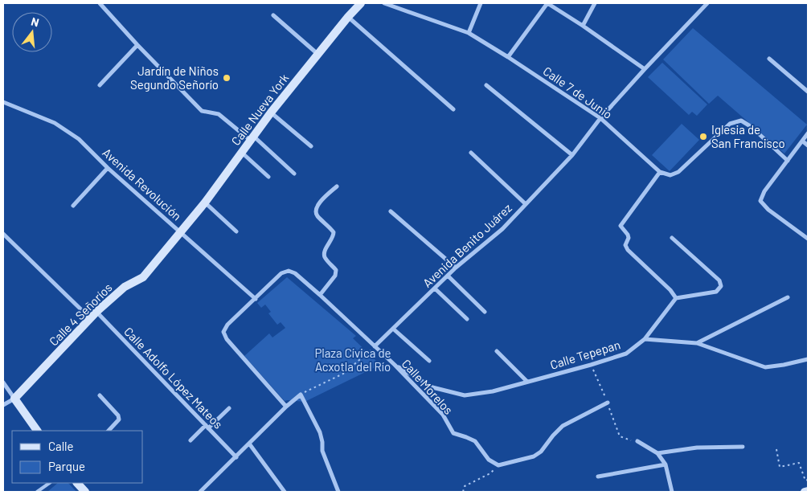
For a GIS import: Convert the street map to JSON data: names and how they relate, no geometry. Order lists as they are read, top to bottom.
{
  "streets": {
    "street": [
      "Calle 7 de Junio",
      "Calle Nueva York",
      "Avenida Revolución",
      "Avenida Benito Juárez",
      "Calle 4 Señoríos",
      "Calle Tepepan",
      "Calle Adolfo López Mateos",
      "Calle Morelos"
    ]
  },
  "crossings": [
    ["Calle 7 de Junio", "Avenida Benito Juárez"],
    ["Calle Nueva York", "Avenida Revolución"],
    ["Calle Nueva York", "Calle 4 Señoríos"],
    ["Avenida Revolución", "Calle 4 Señoríos"],
    ["Avenida Revolución", "Calle Morelos"],
    ["Avenida Benito Juárez", "Calle Morelos"],
    ["Calle 4 Señoríos", "Calle Adolfo López Mateos"],
    ["Calle Tepepan", "Calle Morelos"]
  ],
  "parks": ["Plaza Cívica de Acxotla del Río"],
  "places": ["Jardín de Niños Segundo Señorío", "Iglesia de San Francisco"],
  "legend": ["Calle", "Parque"],
  "north": "top"
}
